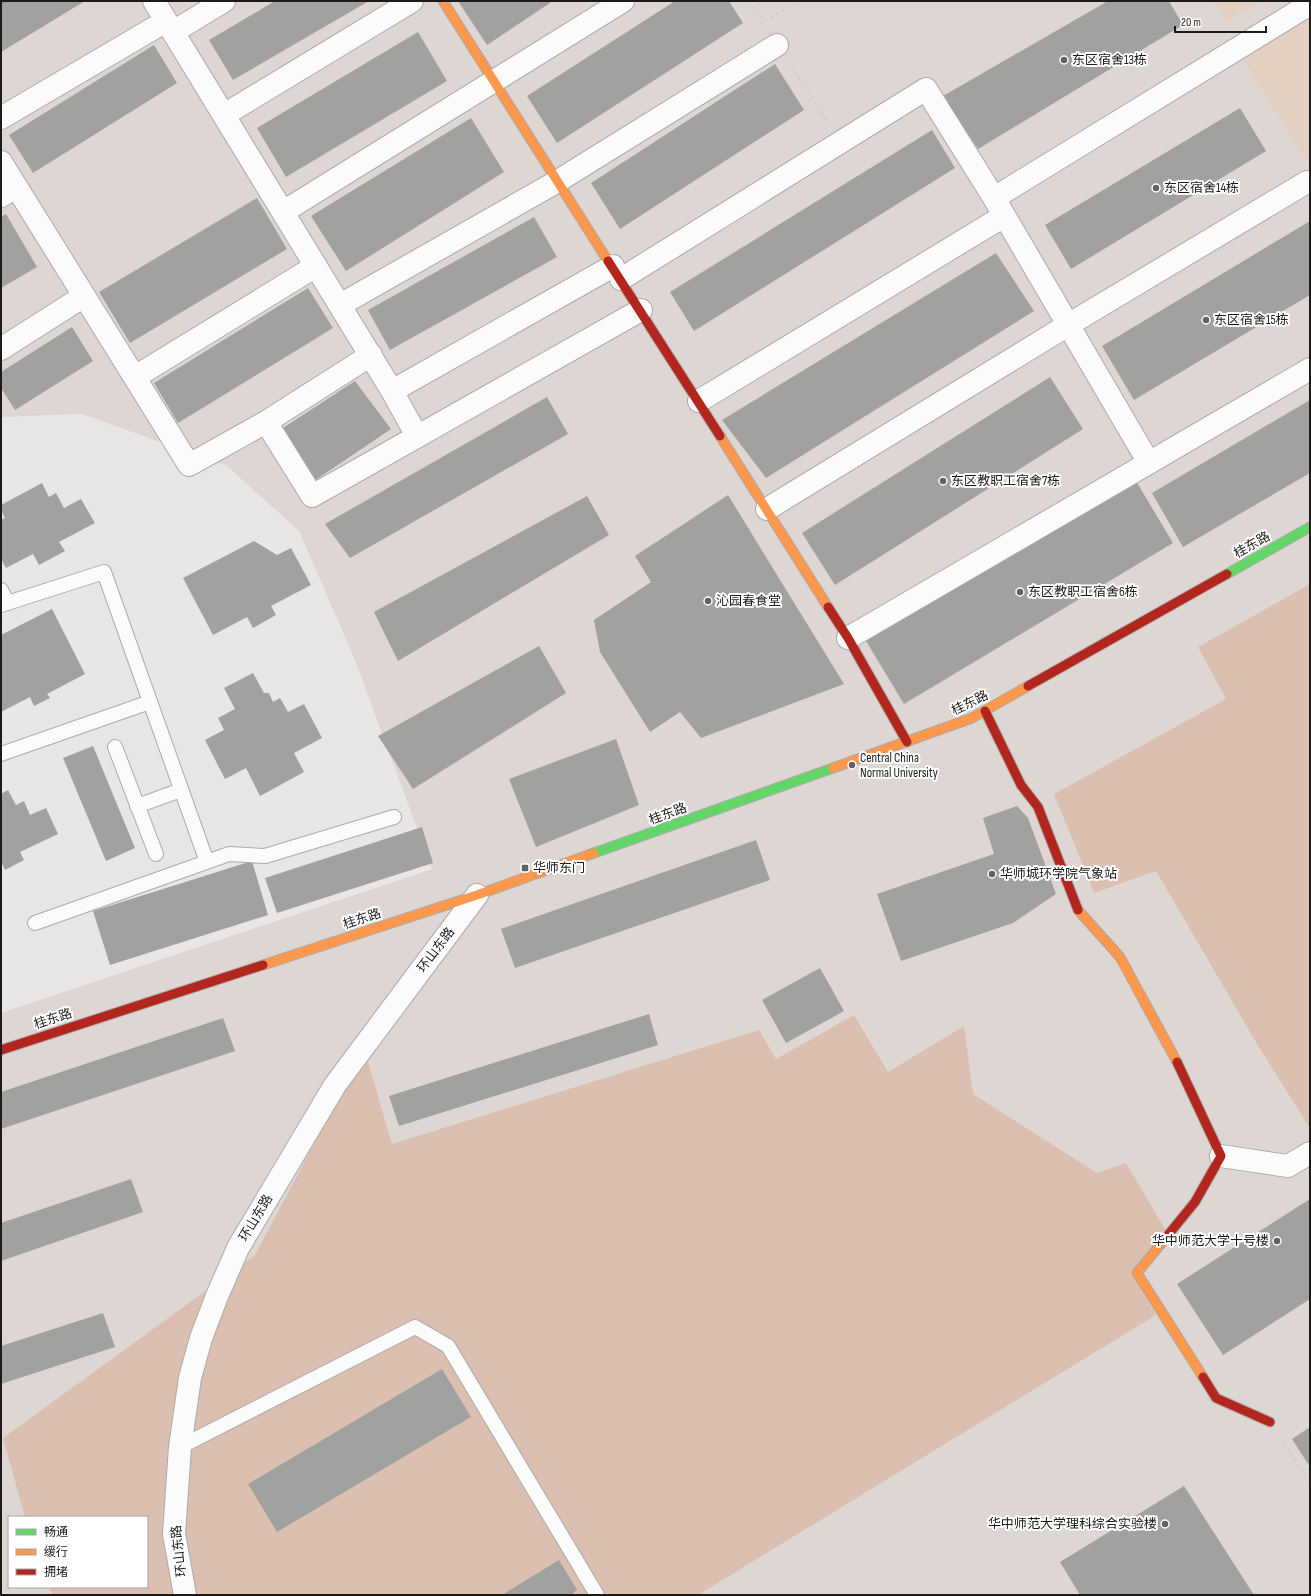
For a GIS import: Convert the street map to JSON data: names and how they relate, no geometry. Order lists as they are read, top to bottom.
{
  "streets": {
    "street": ["桂东路", "环山东路"]
  },
  "crossings": [
    ["桂东路", "环山东路"]
  ],
  "places": {
    "other": [
      "东区宿舍13栋",
      "东区宿舍14栋",
      "东区宿舍15栋",
      "东区教职工宿舍7栋",
      "东区教职工宿舍6栋",
      "沁园春食堂",
      "Central China Normal University",
      "华师城环学院气象站",
      "华中师范大学十号楼",
      "华中师范大学理科综合实验楼"
    ],
    "transit": ["华师东门"]
  },
  "legend": ["畅通", "缓行", "拥堵"],
  "scale_bar": "20 m"
}
